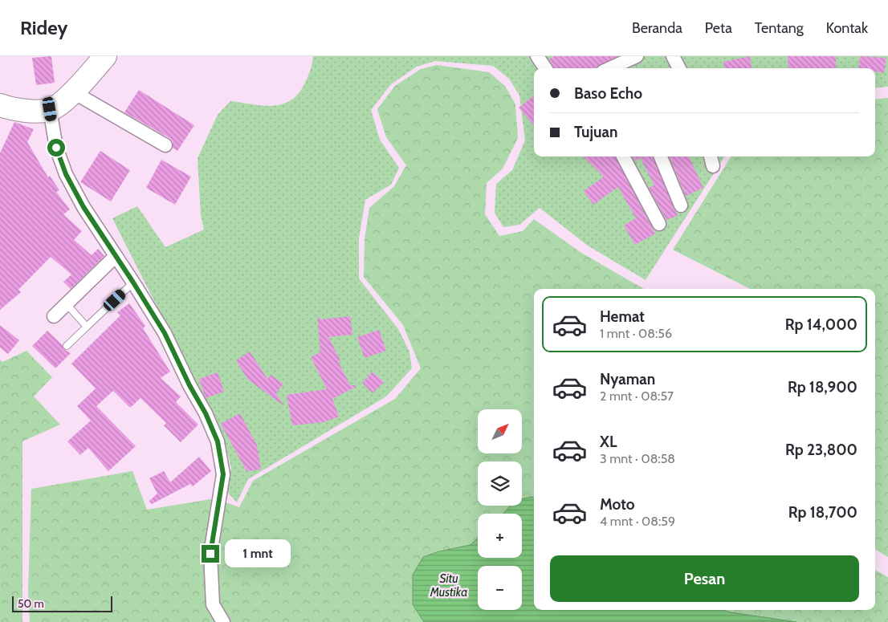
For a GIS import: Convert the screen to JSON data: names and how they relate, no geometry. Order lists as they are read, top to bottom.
{
  "water": ["Situ Mustika"],
  "scale_bar": "50 m",
  "north": "top right",
  "page": {
    "header": "Ridey",
    "nav": [
      "Beranda",
      "Peta",
      "Tentang",
      "Kontak"
    ],
    "banner": ["Baso Echo", "Tujuan"],
    "list": [
      {
        "name": "Hemat",
        "note": "1 mnt · 08:56",
        "value": "Rp 14,000"
      },
      {
        "name": "Nyaman",
        "note": "2 mnt · 08:57",
        "value": "Rp 18,900"
      },
      {
        "name": "XL",
        "note": "3 mnt · 08:58",
        "value": "Rp 23,800"
      },
      {
        "name": "Moto",
        "note": "4 mnt · 08:59",
        "value": "Rp 18,700"
      }
    ],
    "map_buttons": ["+", "−"],
    "bubble": "1 mnt",
    "buttons": "Pesan",
    "scale": "50 m"
  }
}
